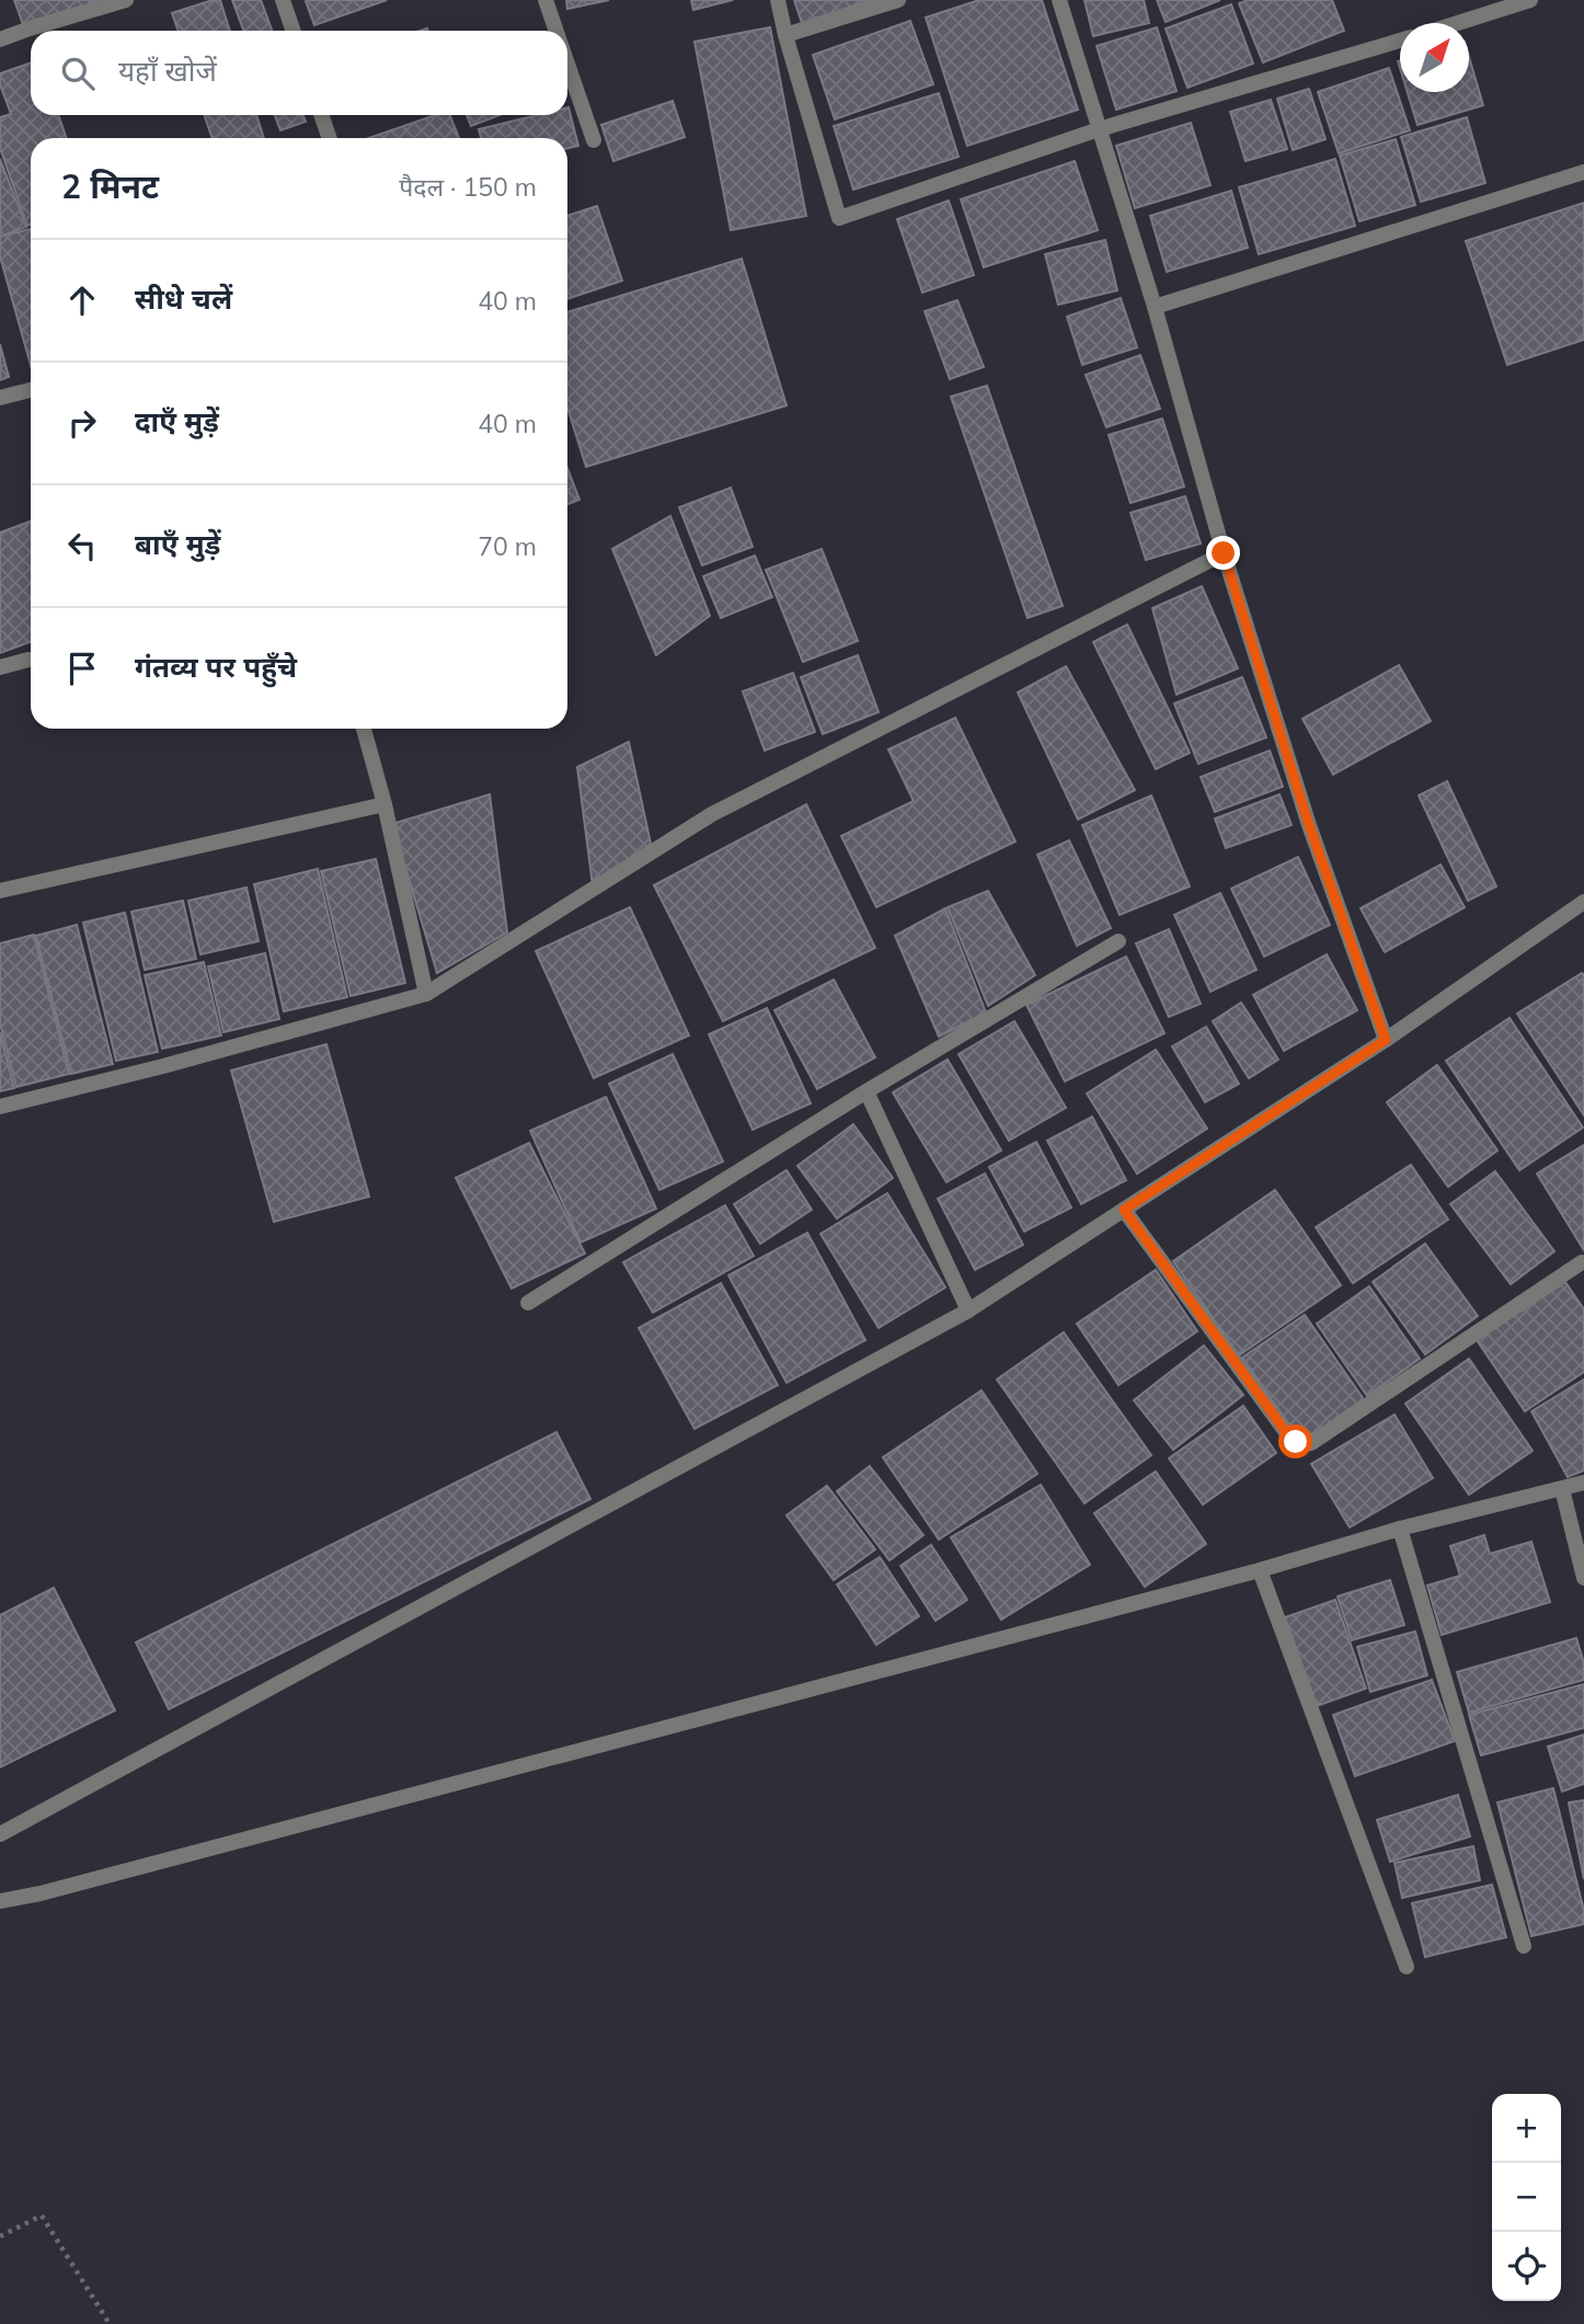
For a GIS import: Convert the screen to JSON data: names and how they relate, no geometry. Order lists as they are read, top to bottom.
{
  "north": "top right",
  "page": {
    "search": "यहाँ खोजें",
    "heading": ["2 मिनट", "पैदल · 150 m"],
    "list": [
      ["सीधे चलें", "40 m"],
      ["दाएँ मुड़ें", "40 m"],
      ["बाएँ मुड़ें", "70 m"],
      "गंतव्य पर पहुँचे"
    ],
    "map_buttons": ["+", "−"]
  }
}
